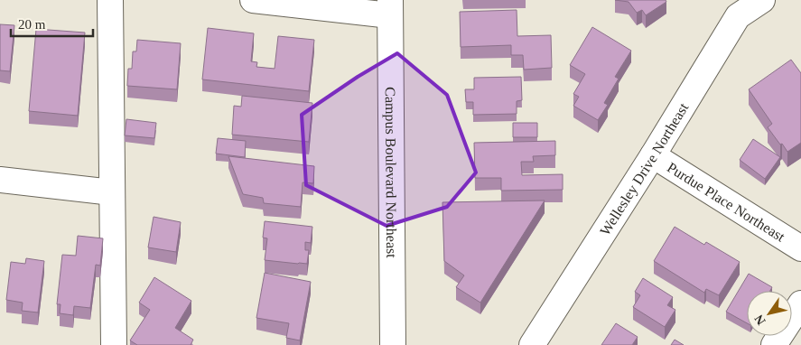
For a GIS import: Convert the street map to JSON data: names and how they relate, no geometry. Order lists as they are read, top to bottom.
{
  "streets": {
    "street": ["Wellesley Drive Northeast", "Campus Boulevard Northeast", "Purdue Place Northeast"]
  },
  "crossings": [
    ["Wellesley Drive Northeast", "Purdue Place Northeast"]
  ],
  "scale_bar": "20 m",
  "north": "bottom left"
}
